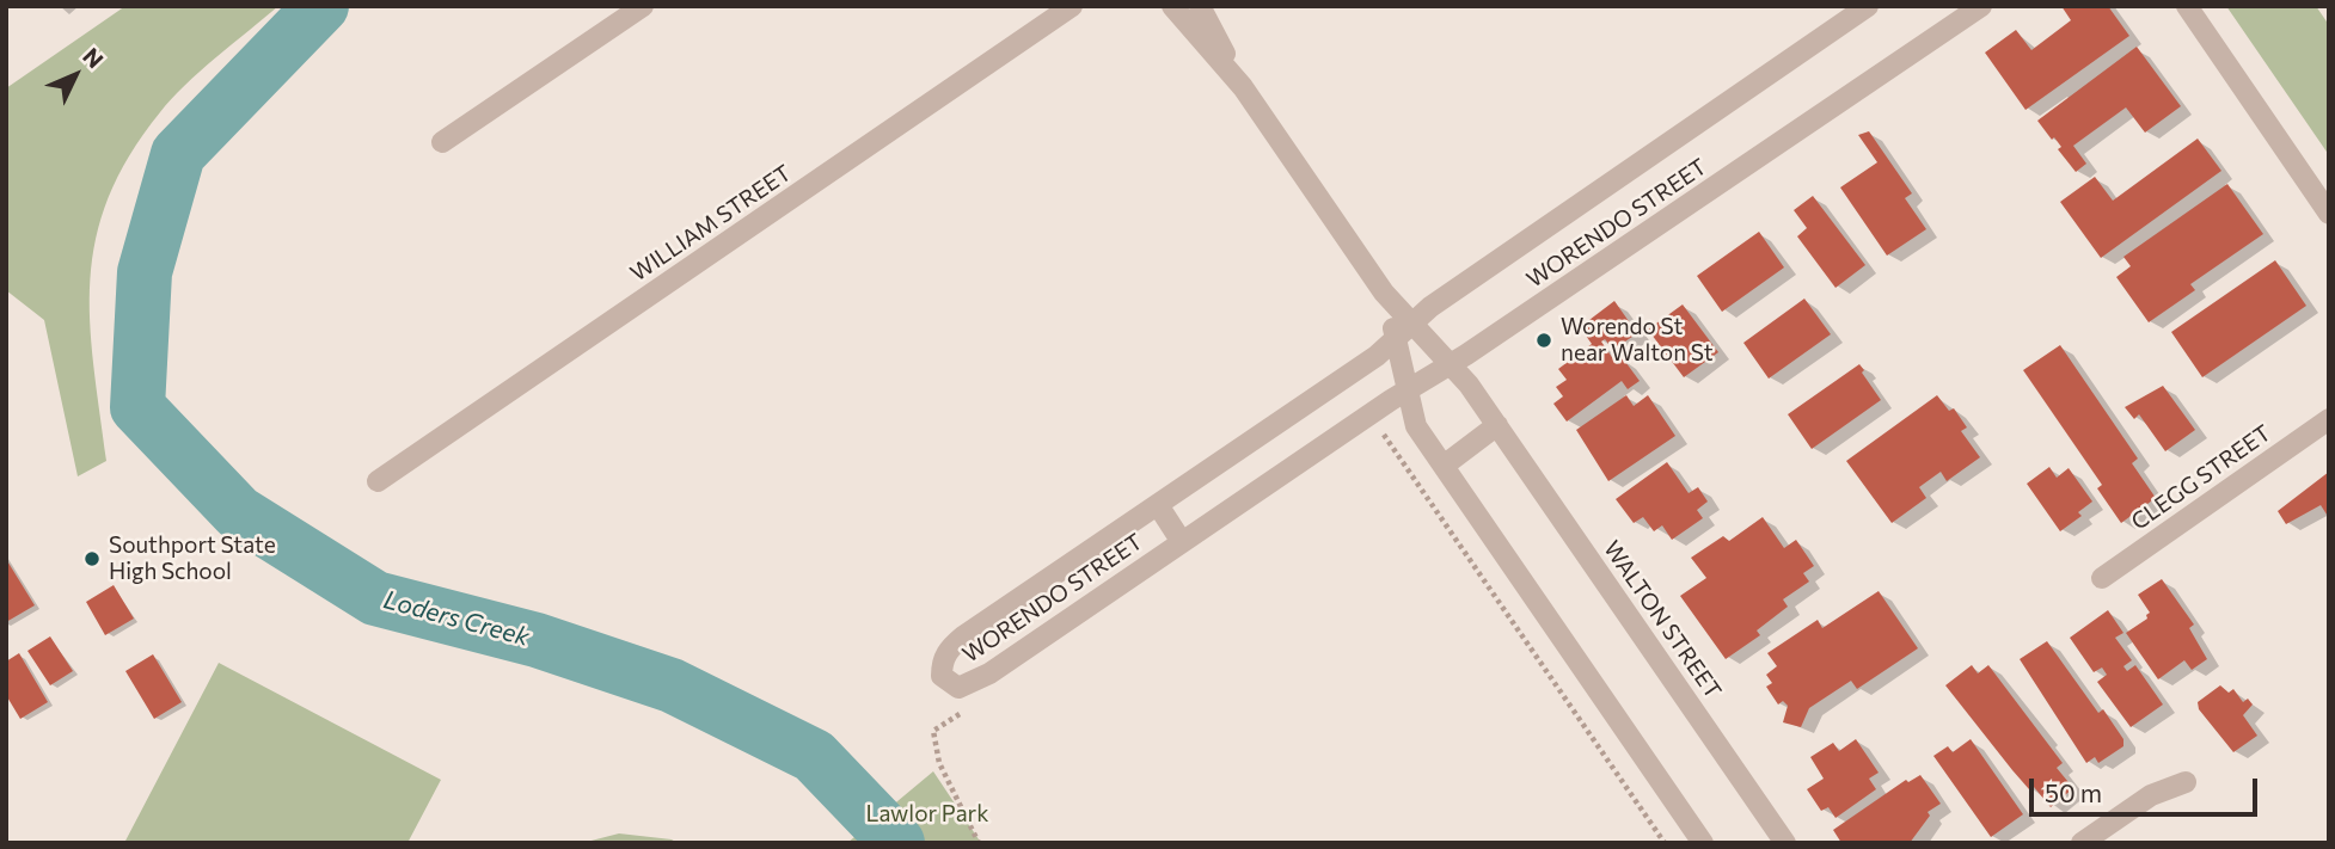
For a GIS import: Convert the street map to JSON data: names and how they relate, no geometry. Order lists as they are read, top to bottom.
{
  "streets": {
    "street": [
      "WILLIAM STREET",
      "WORENDO STREET",
      "CLEGG STREET",
      "WALTON STREET"
    ]
  },
  "crossings": [
    ["WORENDO STREET", "WALTON STREET"]
  ],
  "water": ["Loders Creek"],
  "parks": ["Lawlor Park"],
  "places": ["Worendo St near Walton St", "Southport State High School"],
  "scale_bar": "50 m",
  "north": "top right"
}
